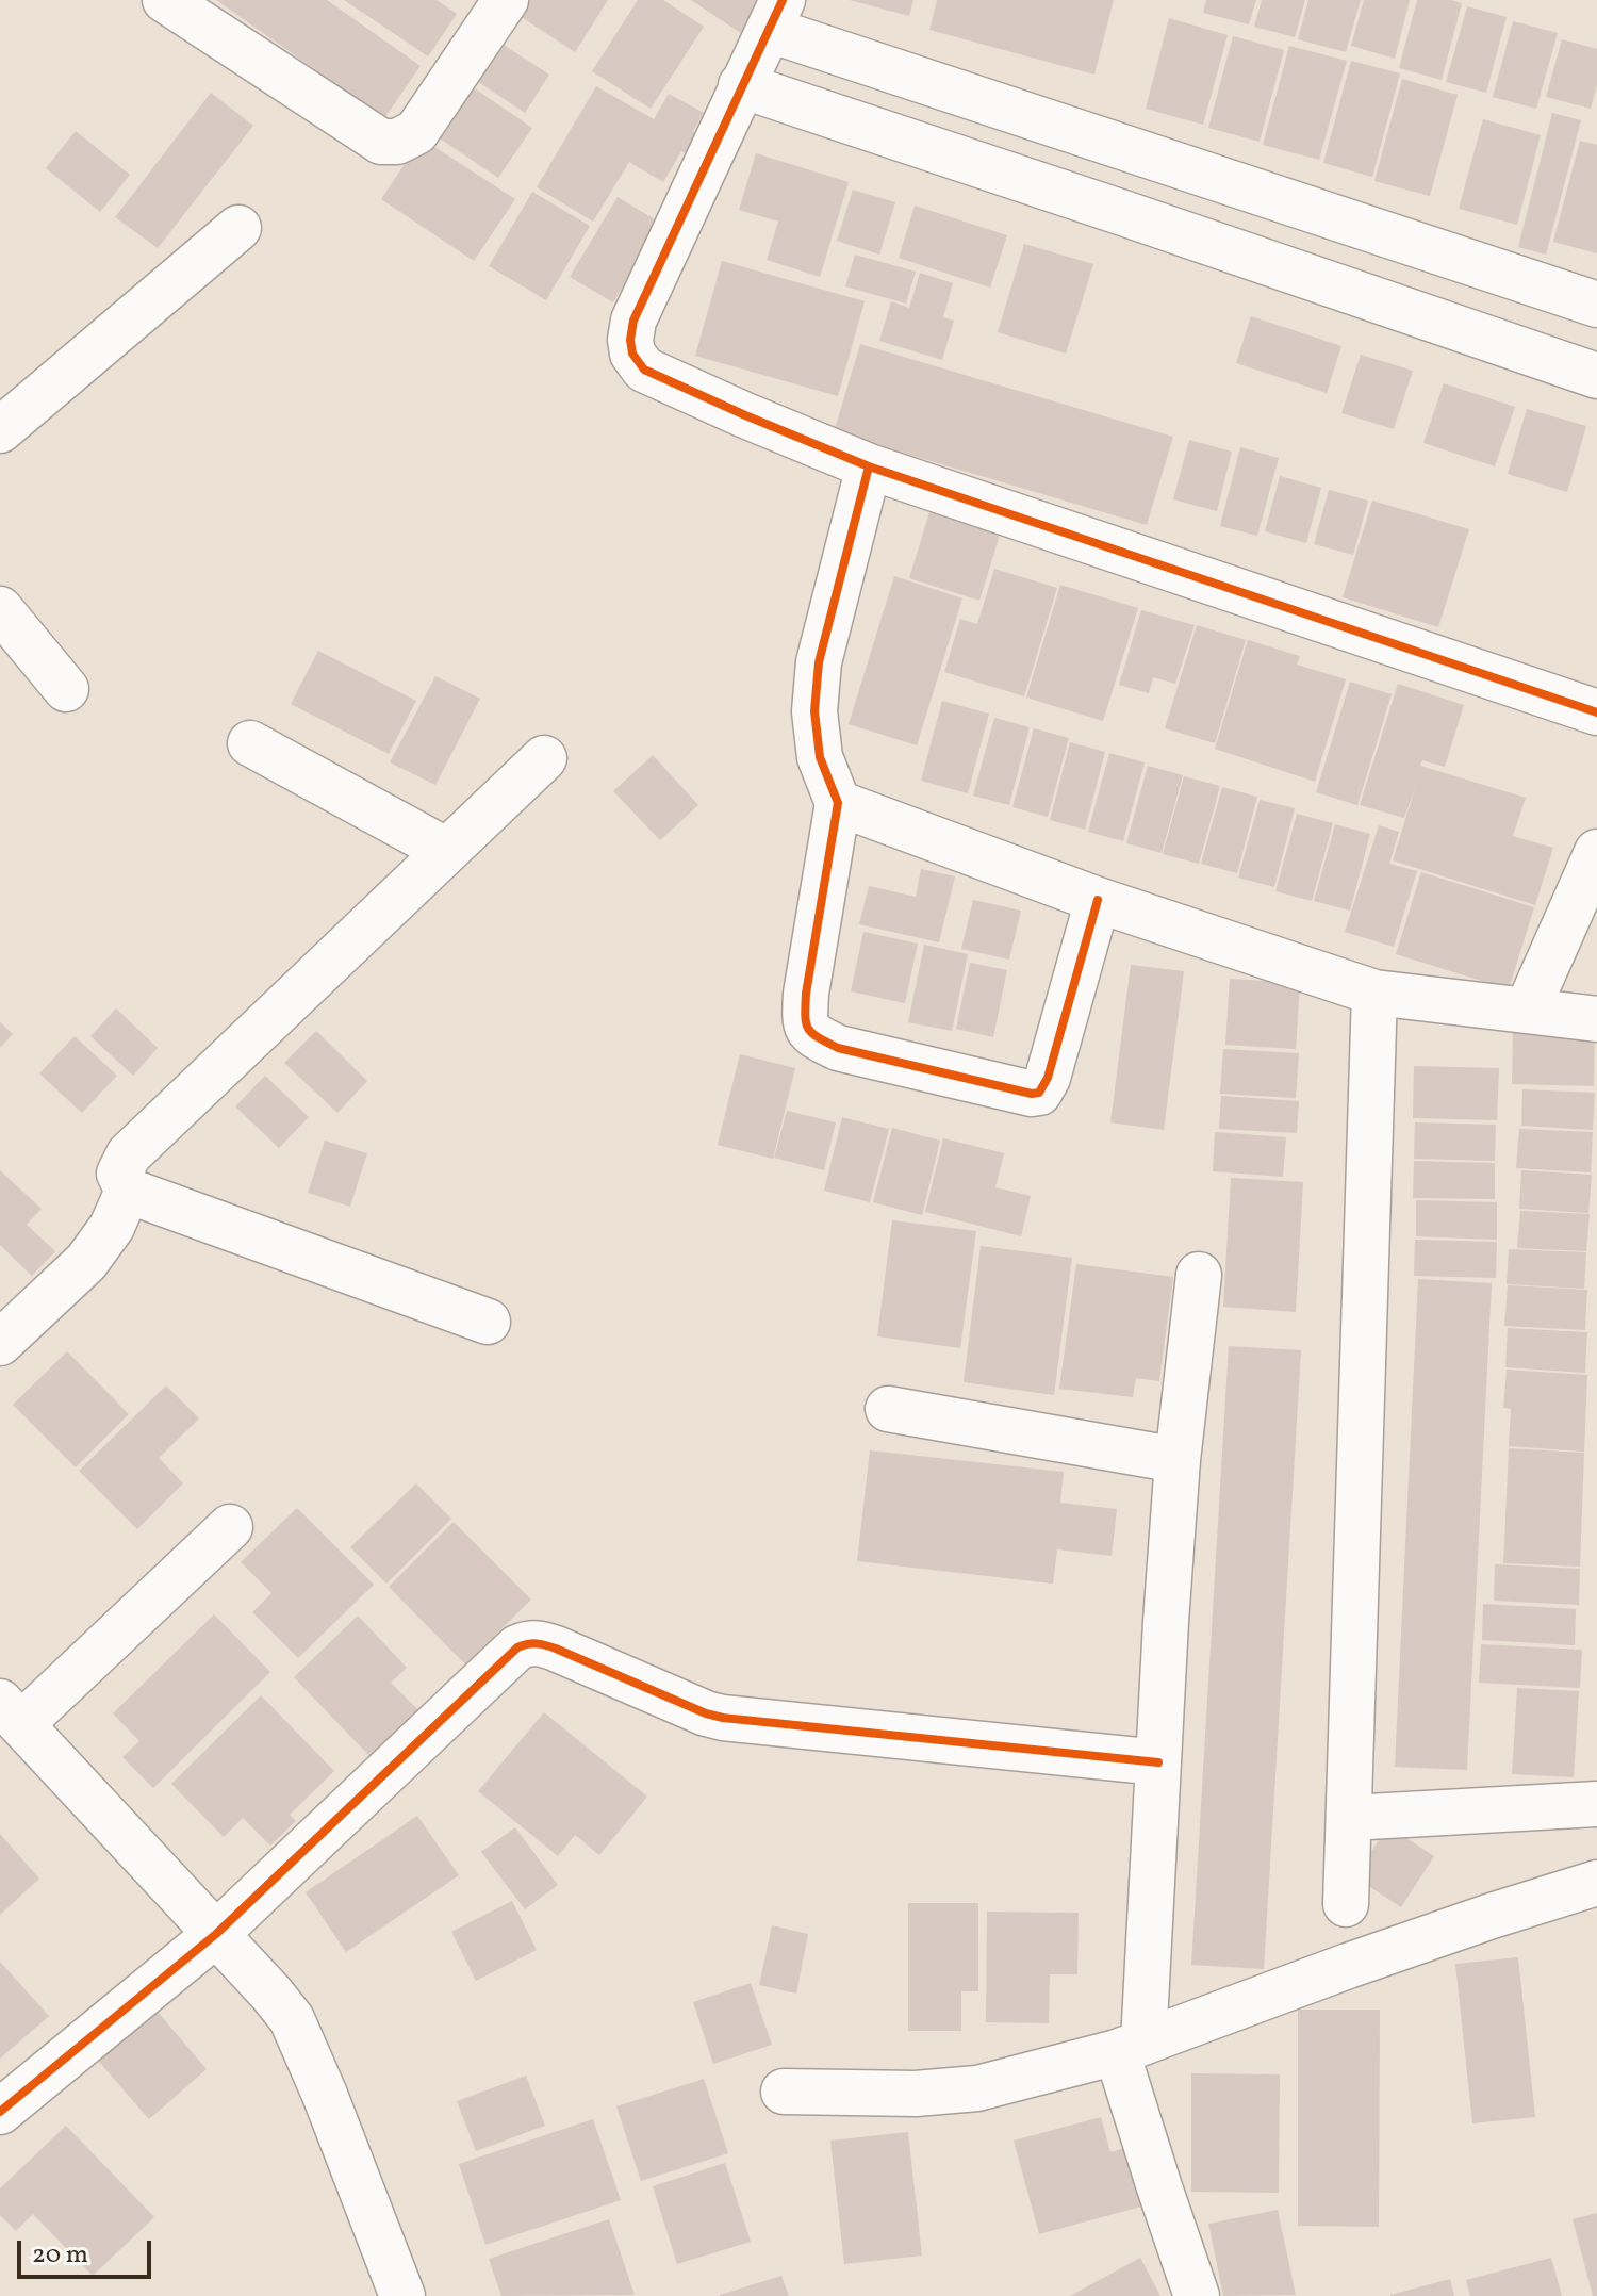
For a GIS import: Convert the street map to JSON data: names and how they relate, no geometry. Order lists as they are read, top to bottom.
{
  "scale_bar": "20 m"
}
